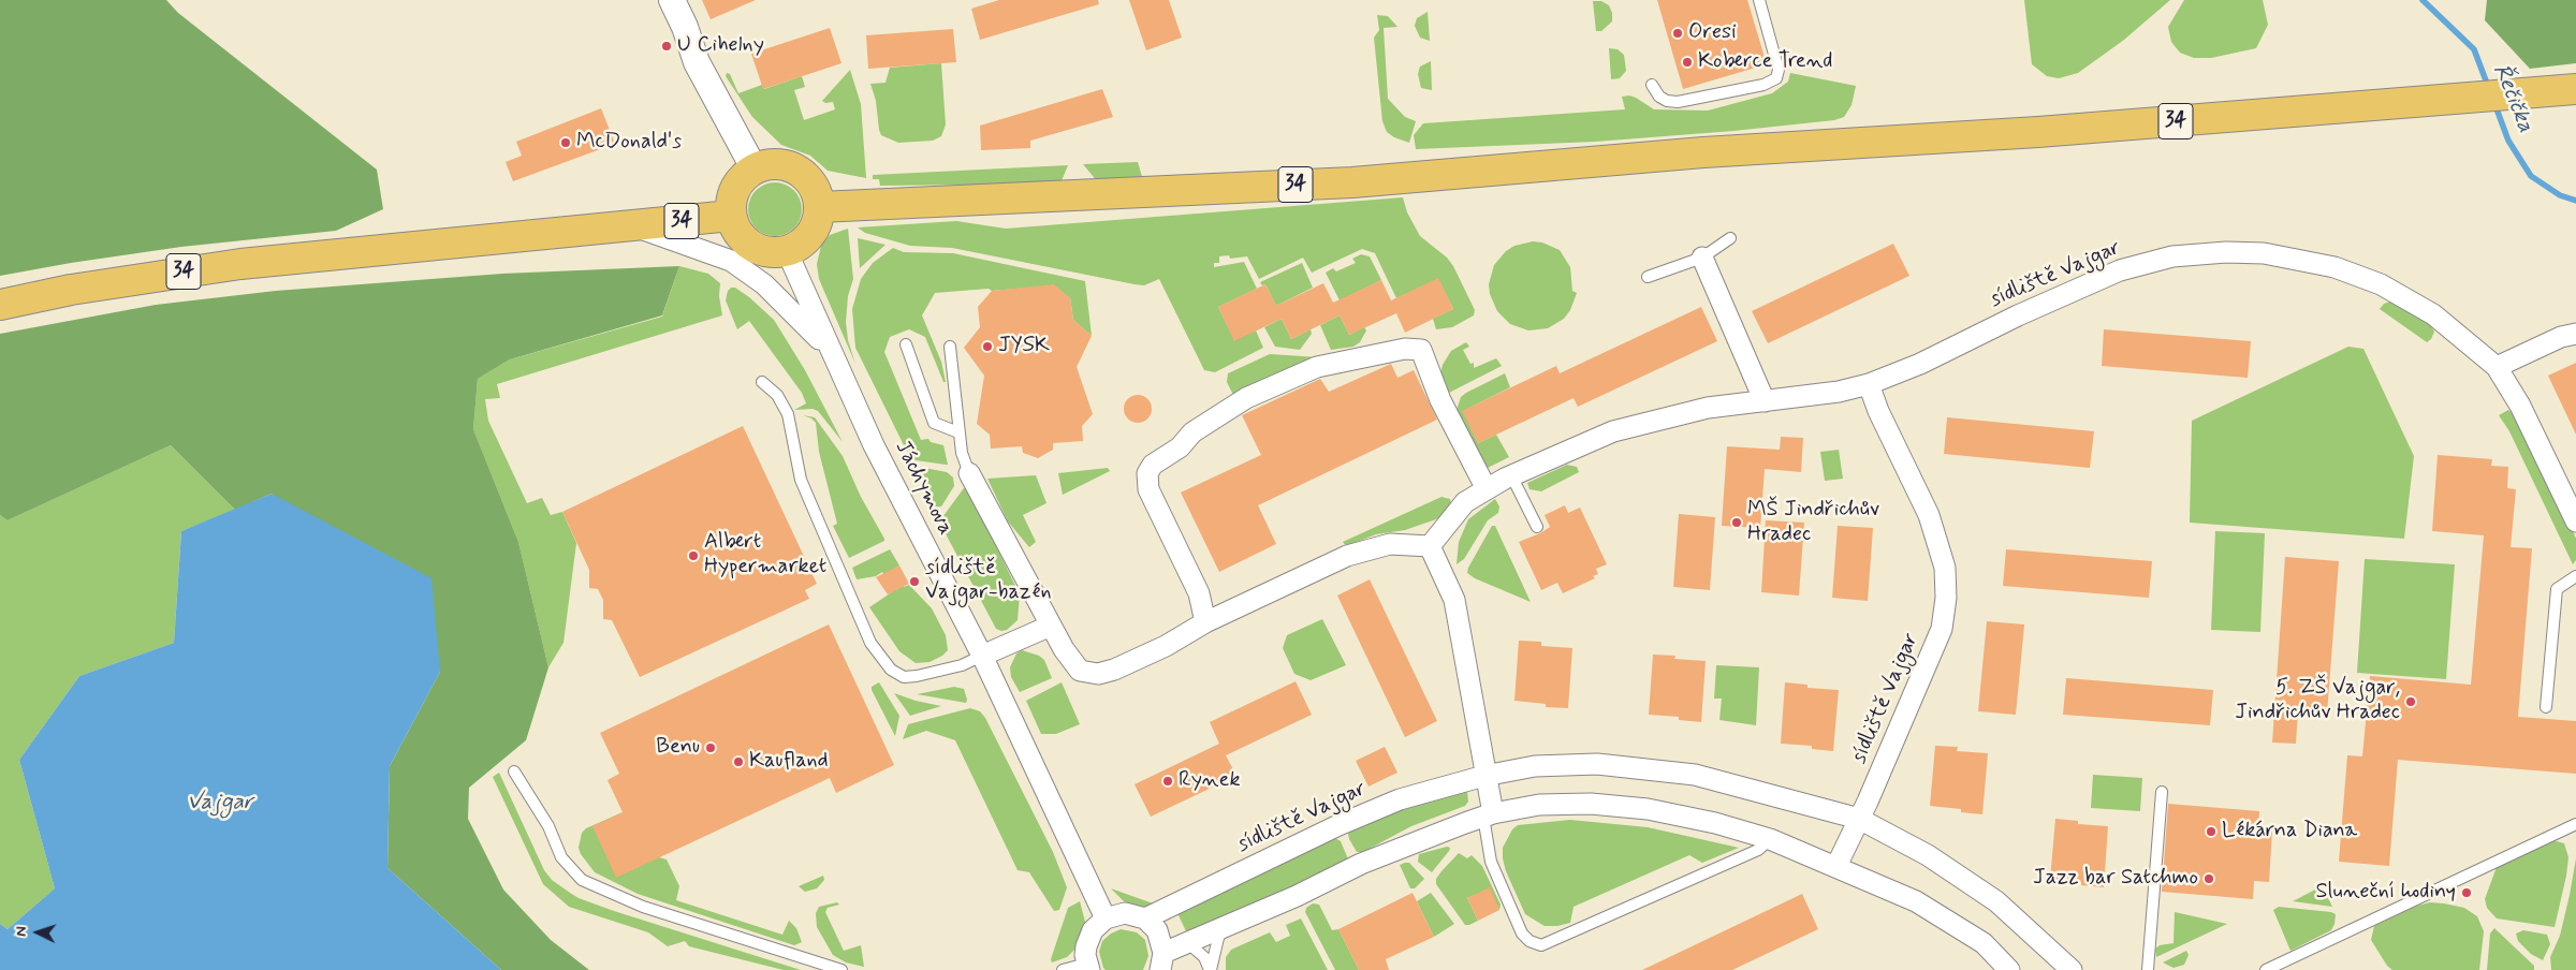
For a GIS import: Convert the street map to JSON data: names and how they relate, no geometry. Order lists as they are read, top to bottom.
{
  "streets": {
    "main road": ["34"],
    "street": ["sídliště Vajgar", "Jáchymova"]
  },
  "crossings": [
    ["34", "Jáchymova"]
  ],
  "water": ["Řečička", "Vajgar"],
  "places": [
    "Oresi",
    "U Cihelny",
    "Koberce Trend",
    "McDonald's",
    "JYSK",
    "MŠ Jindřichův Hradec",
    "Albert Hypermarket",
    "sídliště Vajgar-bazén",
    "5. ZŠ Vajgar, Jindřichův Hradec",
    "Benu",
    "Kaufland",
    "Rynek",
    "Lékárna Diana",
    "Jazz bar Satchmo",
    "Sluneční hodiny"
  ],
  "north": "left"
}
